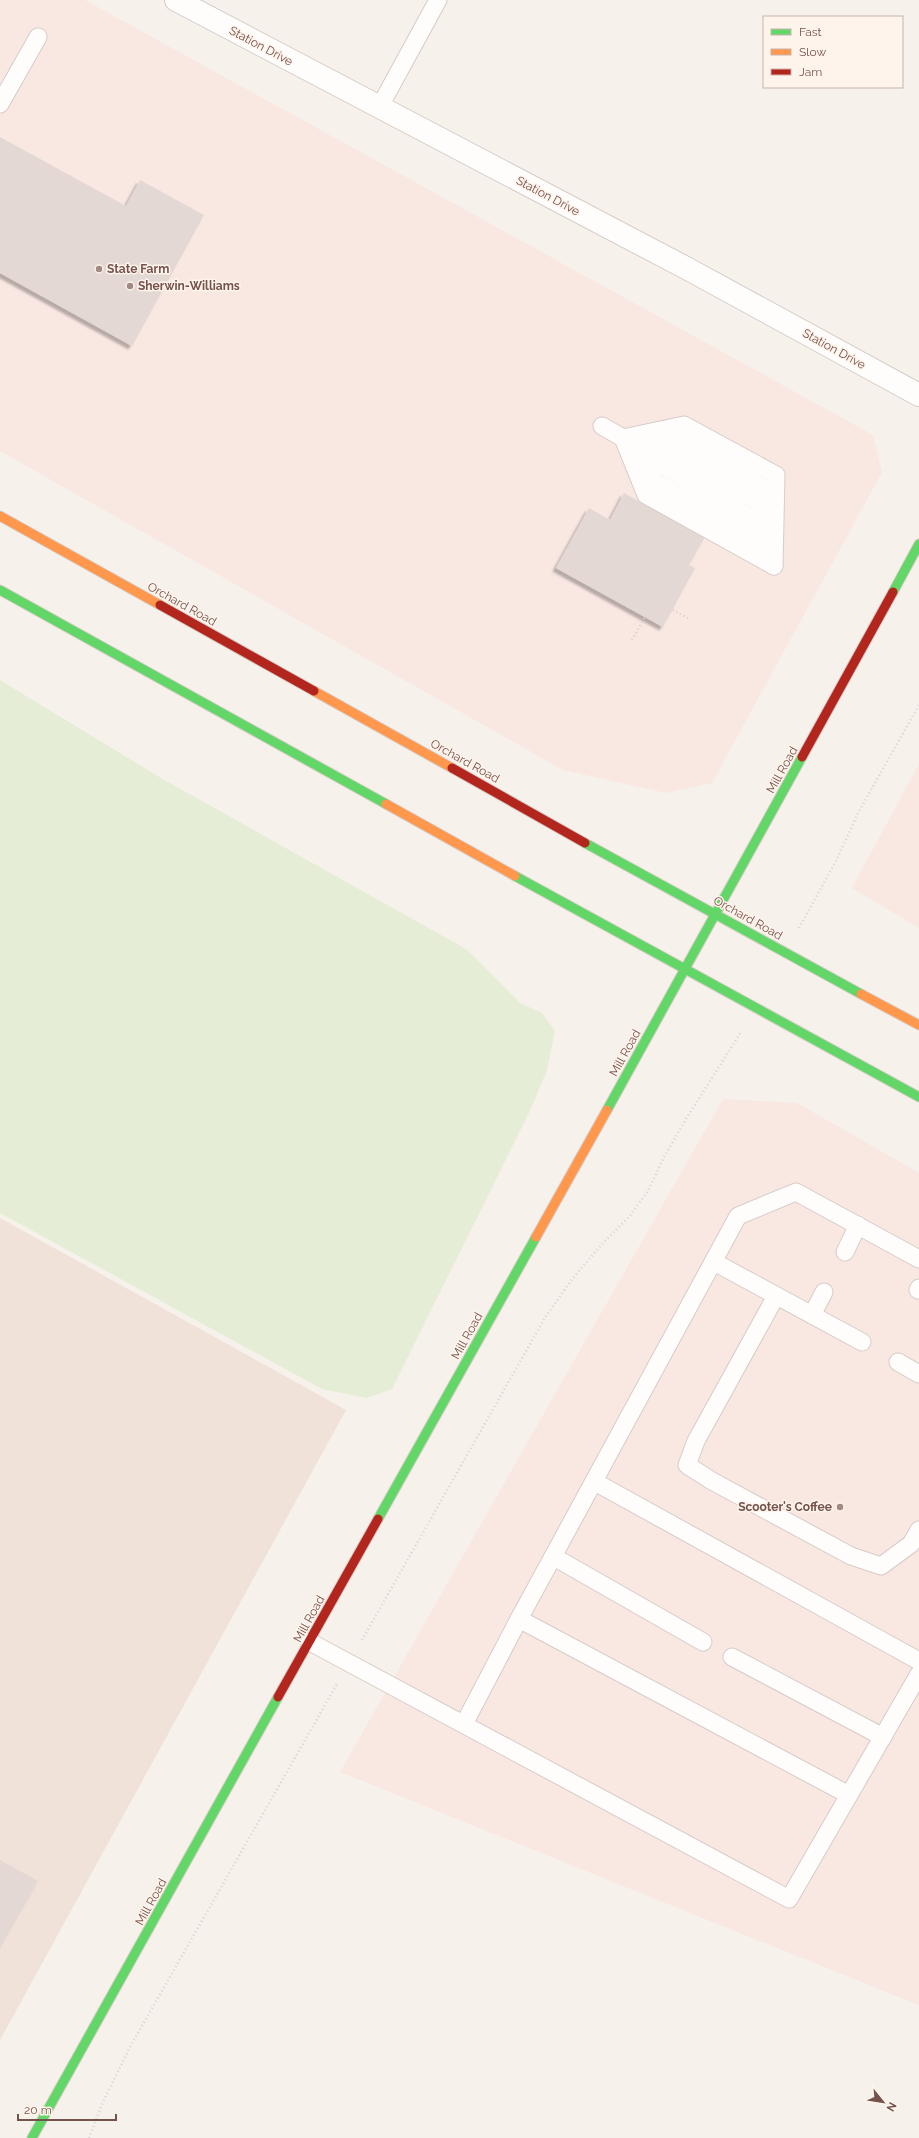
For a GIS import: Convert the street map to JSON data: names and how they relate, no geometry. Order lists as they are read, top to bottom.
{
  "streets": {
    "main road": ["Orchard Road", "Mill Road"],
    "street": ["Station Drive"]
  },
  "crossings": [
    ["Orchard Road", "Mill Road"]
  ],
  "places": ["State Farm", "Sherwin-Williams", "Scooter's Coffee"],
  "legend": ["Fast", "Slow", "Jam"],
  "scale_bar": "20 m",
  "north": "bottom right"
}
